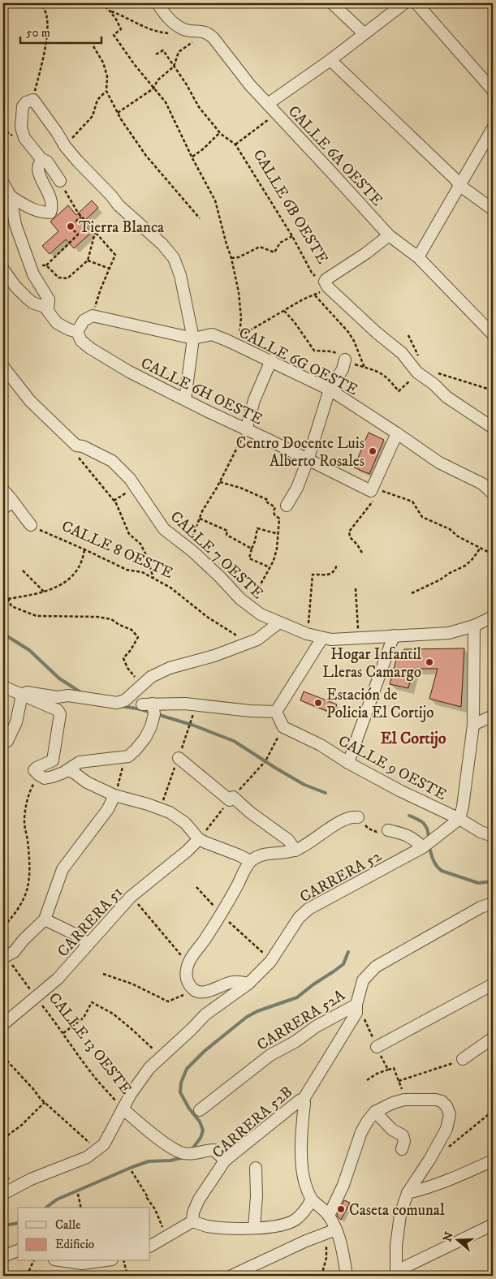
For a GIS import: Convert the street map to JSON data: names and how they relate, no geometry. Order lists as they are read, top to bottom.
{
  "streets": {
    "street": [
      "CALLE 6A OESTE",
      "CALLE 6G OESTE",
      "CALLE 6H OESTE",
      "CALLE 7 OESTE",
      "CALLE 9 OESTE",
      "CARRERA 52",
      "CARRERA 51",
      "CARRERA 52A",
      "CALLE 13 OESTE",
      "CARRERA 52B"
    ],
    "path": ["CALLE 6B OESTE", "CALLE 8 OESTE"]
  },
  "crossings": [
    ["CALLE 9 OESTE", "CARRERA 52"],
    ["CARRERA 52", "CALLE 13 OESTE"],
    ["CARRERA 51", "CALLE 13 OESTE"],
    ["CARRERA 52A", "CARRERA 52B"],
    ["CALLE 13 OESTE", "CARRERA 52B"]
  ],
  "districts": ["El Cortijo"],
  "places": [
    "Tierra Blanca",
    "Centro Docente Luis Alberto Rosales",
    "Hogar Infantil Lleras Camargo",
    "Estación de Policia El Cortijo",
    "Caseta comunal"
  ],
  "legend": ["Calle", "Edificio"],
  "scale_bar": "50 m",
  "north": "left"
}
